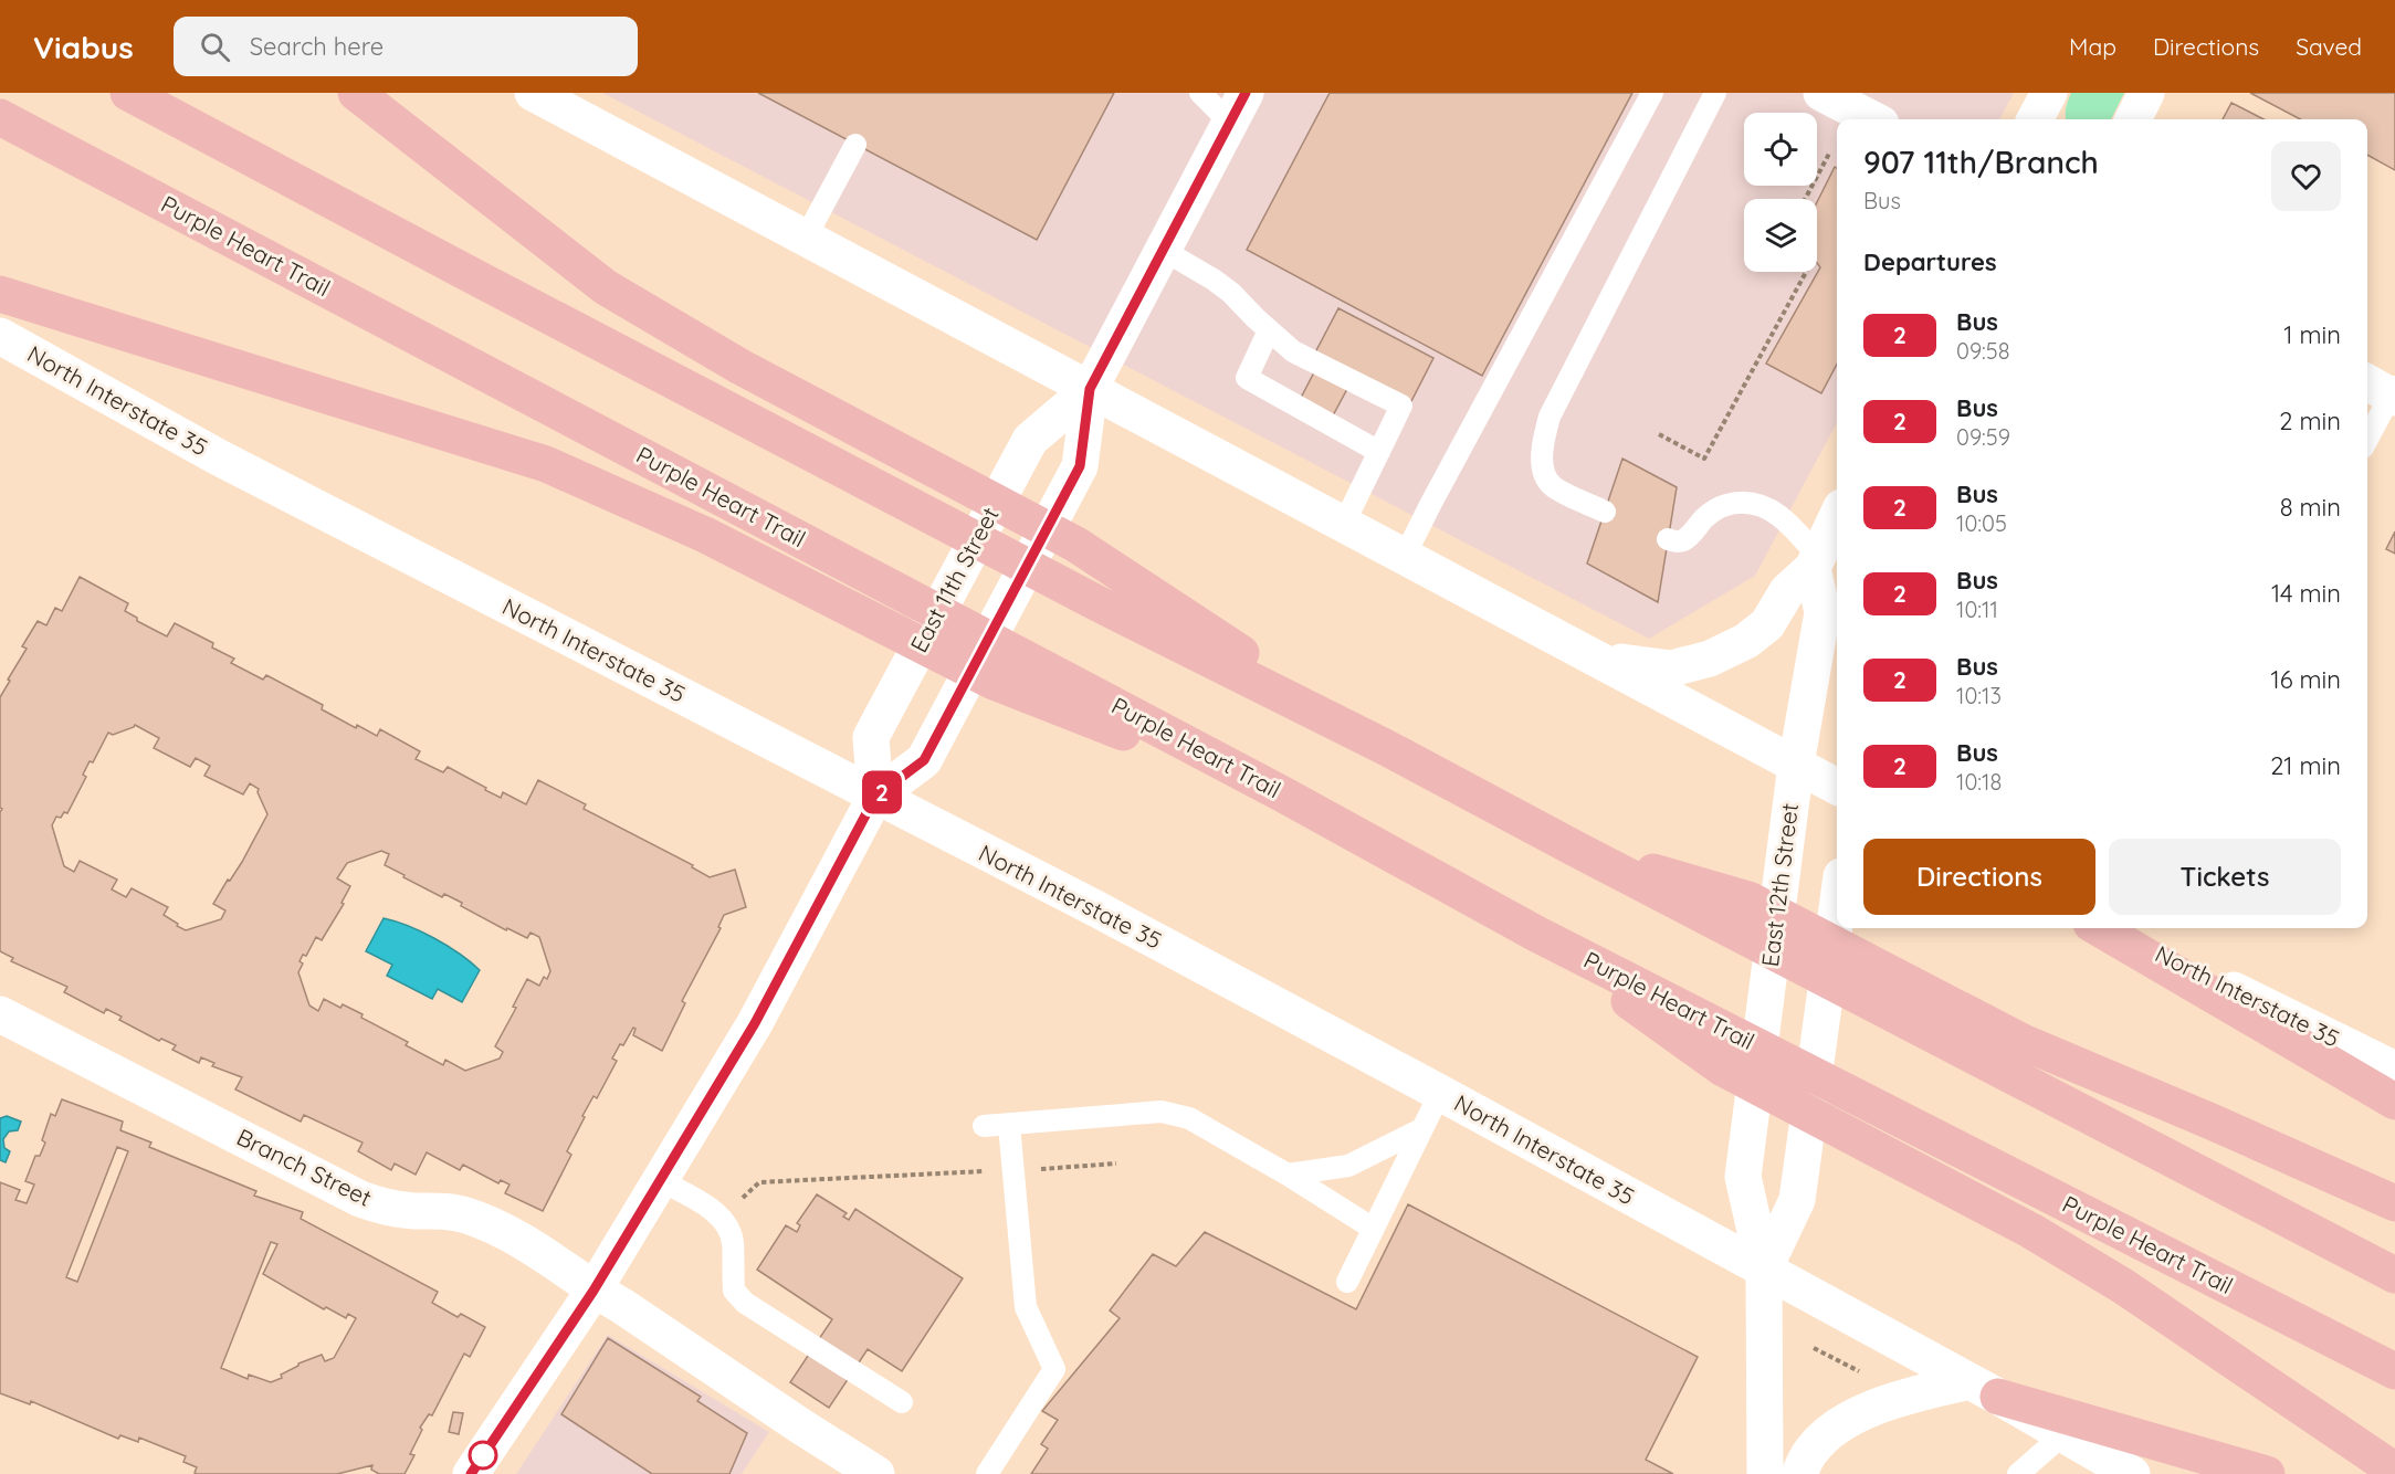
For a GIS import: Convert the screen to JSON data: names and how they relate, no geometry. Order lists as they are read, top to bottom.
{
  "streets": {
    "highway": ["Purple Heart Trail"],
    "main road": [
      "North Interstate 35",
      "East 11th Street",
      "East 12th Street",
      "Branch Street"
    ]
  },
  "crossings": [
    ["North Interstate 35", "East 11th Street"],
    ["North Interstate 35", "East 12th Street"],
    ["East 11th Street", "Branch Street"]
  ],
  "lines": ["bus line 2"],
  "page": {
    "header": "Viabus",
    "search": "Search here",
    "nav": ["Map", "Directions", "Saved"],
    "on_map": "2",
    "heading": [
      ["907 11th/Branch", "Bus"],
      "Departures"
    ],
    "list": [
      {
        "mark": "2",
        "name": "Bus",
        "note": "09:58",
        "value": "1 min"
      },
      {
        "mark": "2",
        "name": "Bus",
        "note": "09:59",
        "value": "2 min"
      },
      {
        "mark": "2",
        "name": "Bus",
        "note": "10:05",
        "value": "8 min"
      },
      {
        "mark": "2",
        "name": "Bus",
        "note": "10:11",
        "value": "14 min"
      },
      {
        "mark": "2",
        "name": "Bus",
        "note": "10:13",
        "value": "16 min"
      },
      {
        "mark": "2",
        "name": "Bus",
        "note": "10:18",
        "value": "21 min"
      }
    ],
    "buttons": ["Directions", "Tickets"]
  }
}
